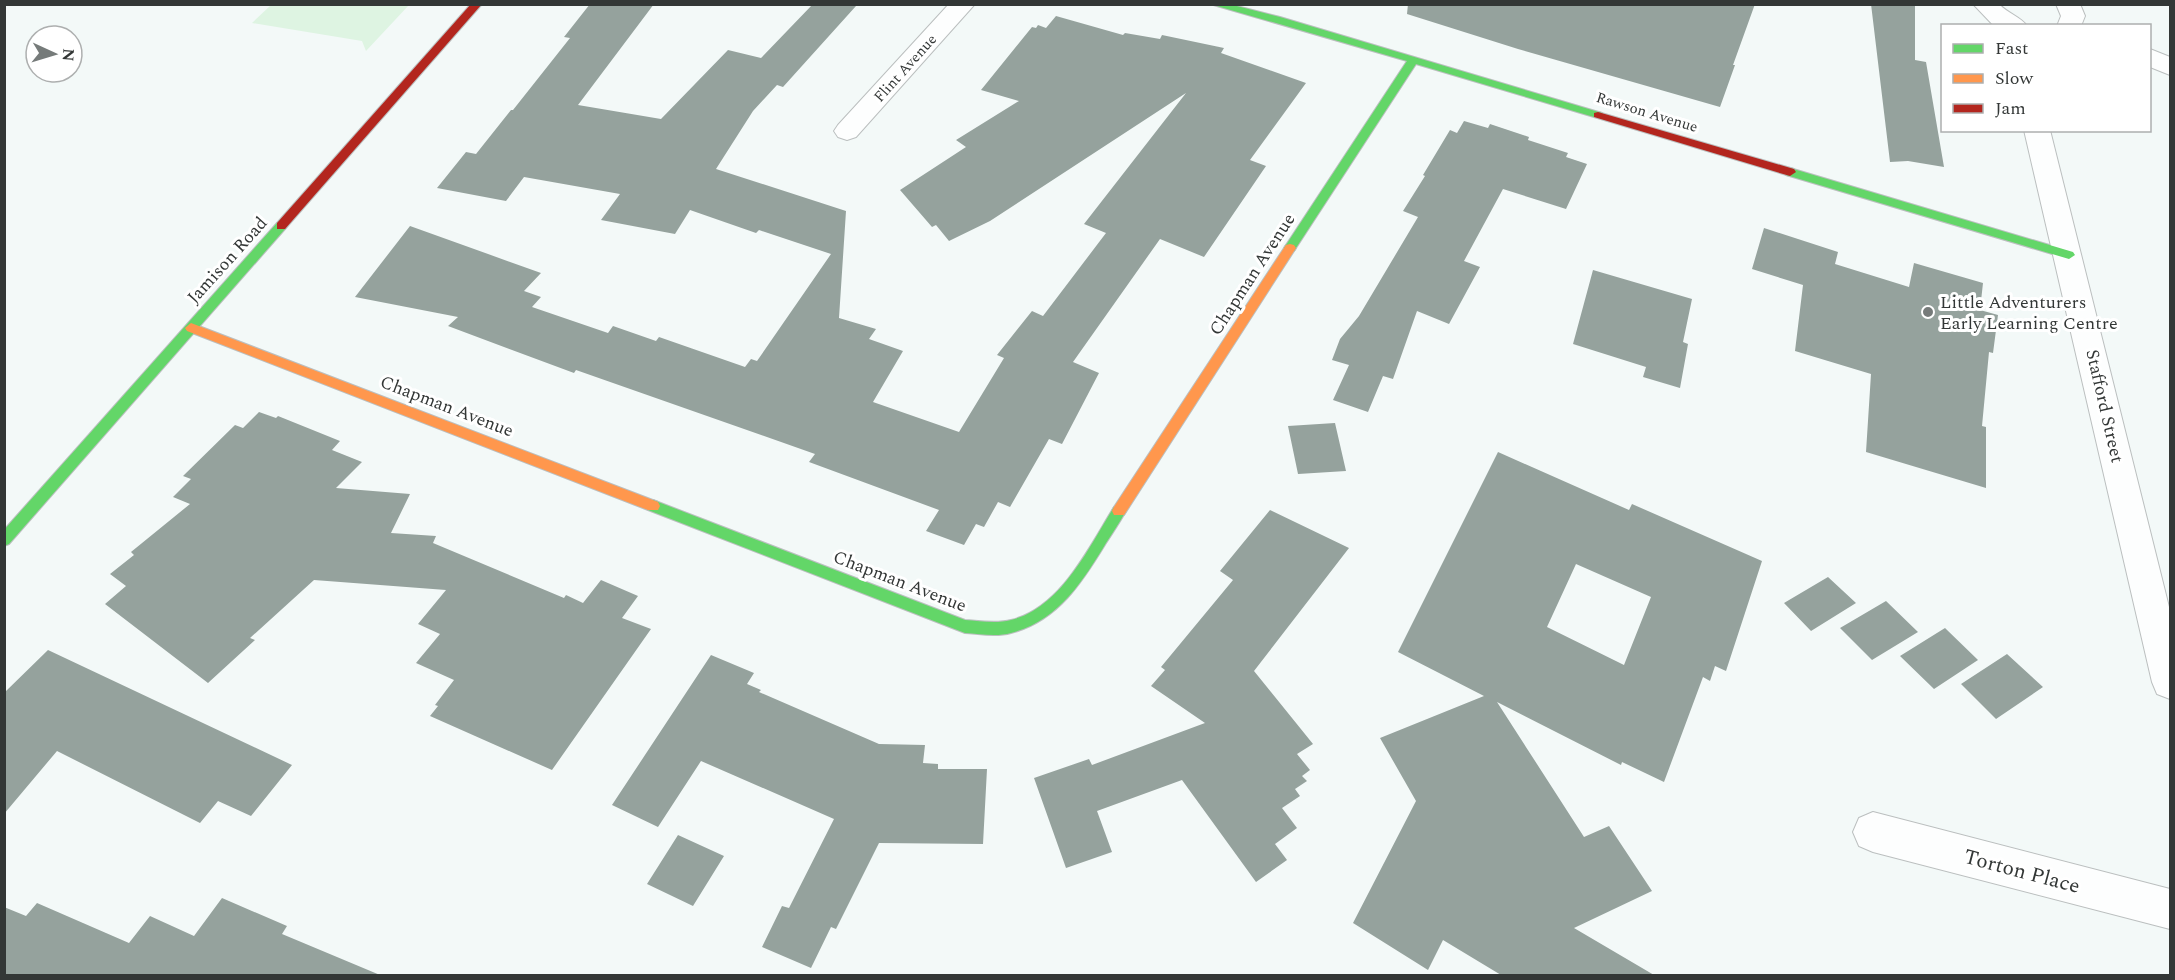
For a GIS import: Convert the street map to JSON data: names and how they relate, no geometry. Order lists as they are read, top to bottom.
{
  "streets": {
    "street": [
      "Flint Avenue",
      "Rawson Avenue",
      "Jamison Road",
      "Chapman Avenue",
      "Stafford Street",
      "Torton Place"
    ]
  },
  "crossings": [
    ["Rawson Avenue", "Chapman Avenue"],
    ["Rawson Avenue", "Stafford Street"],
    ["Jamison Road", "Chapman Avenue"]
  ],
  "places": ["Little Adventurers Early Learning Centre"],
  "legend": ["Fast", "Slow", "Jam"],
  "north": "right"
}
